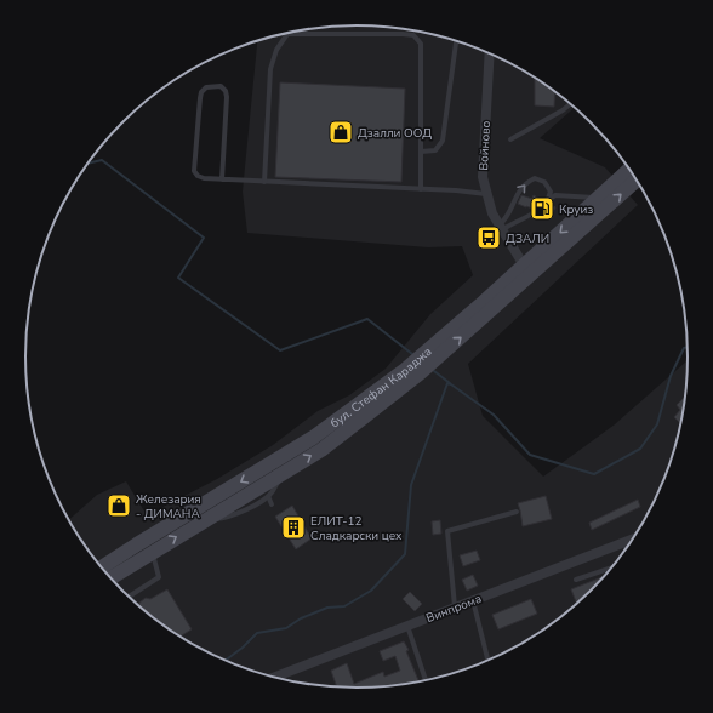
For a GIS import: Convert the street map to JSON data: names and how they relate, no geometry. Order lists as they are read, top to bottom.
{
  "streets": {
    "main road": ["бул. Стефан Караджа"],
    "street": ["Войново", "Винпрома"]
  },
  "crossings": [
    ["Войново", "бул. Стефан Караджа"]
  ],
  "places": {
    "shop": ["Дзалли ООД", "Железария - ДИМАНА"],
    "fuel station": ["Круиз"],
    "bus stop": ["ДЗАЛИ"],
    "building": ["ЕЛИТ-12 Сладкарски цех"]
  }
}
